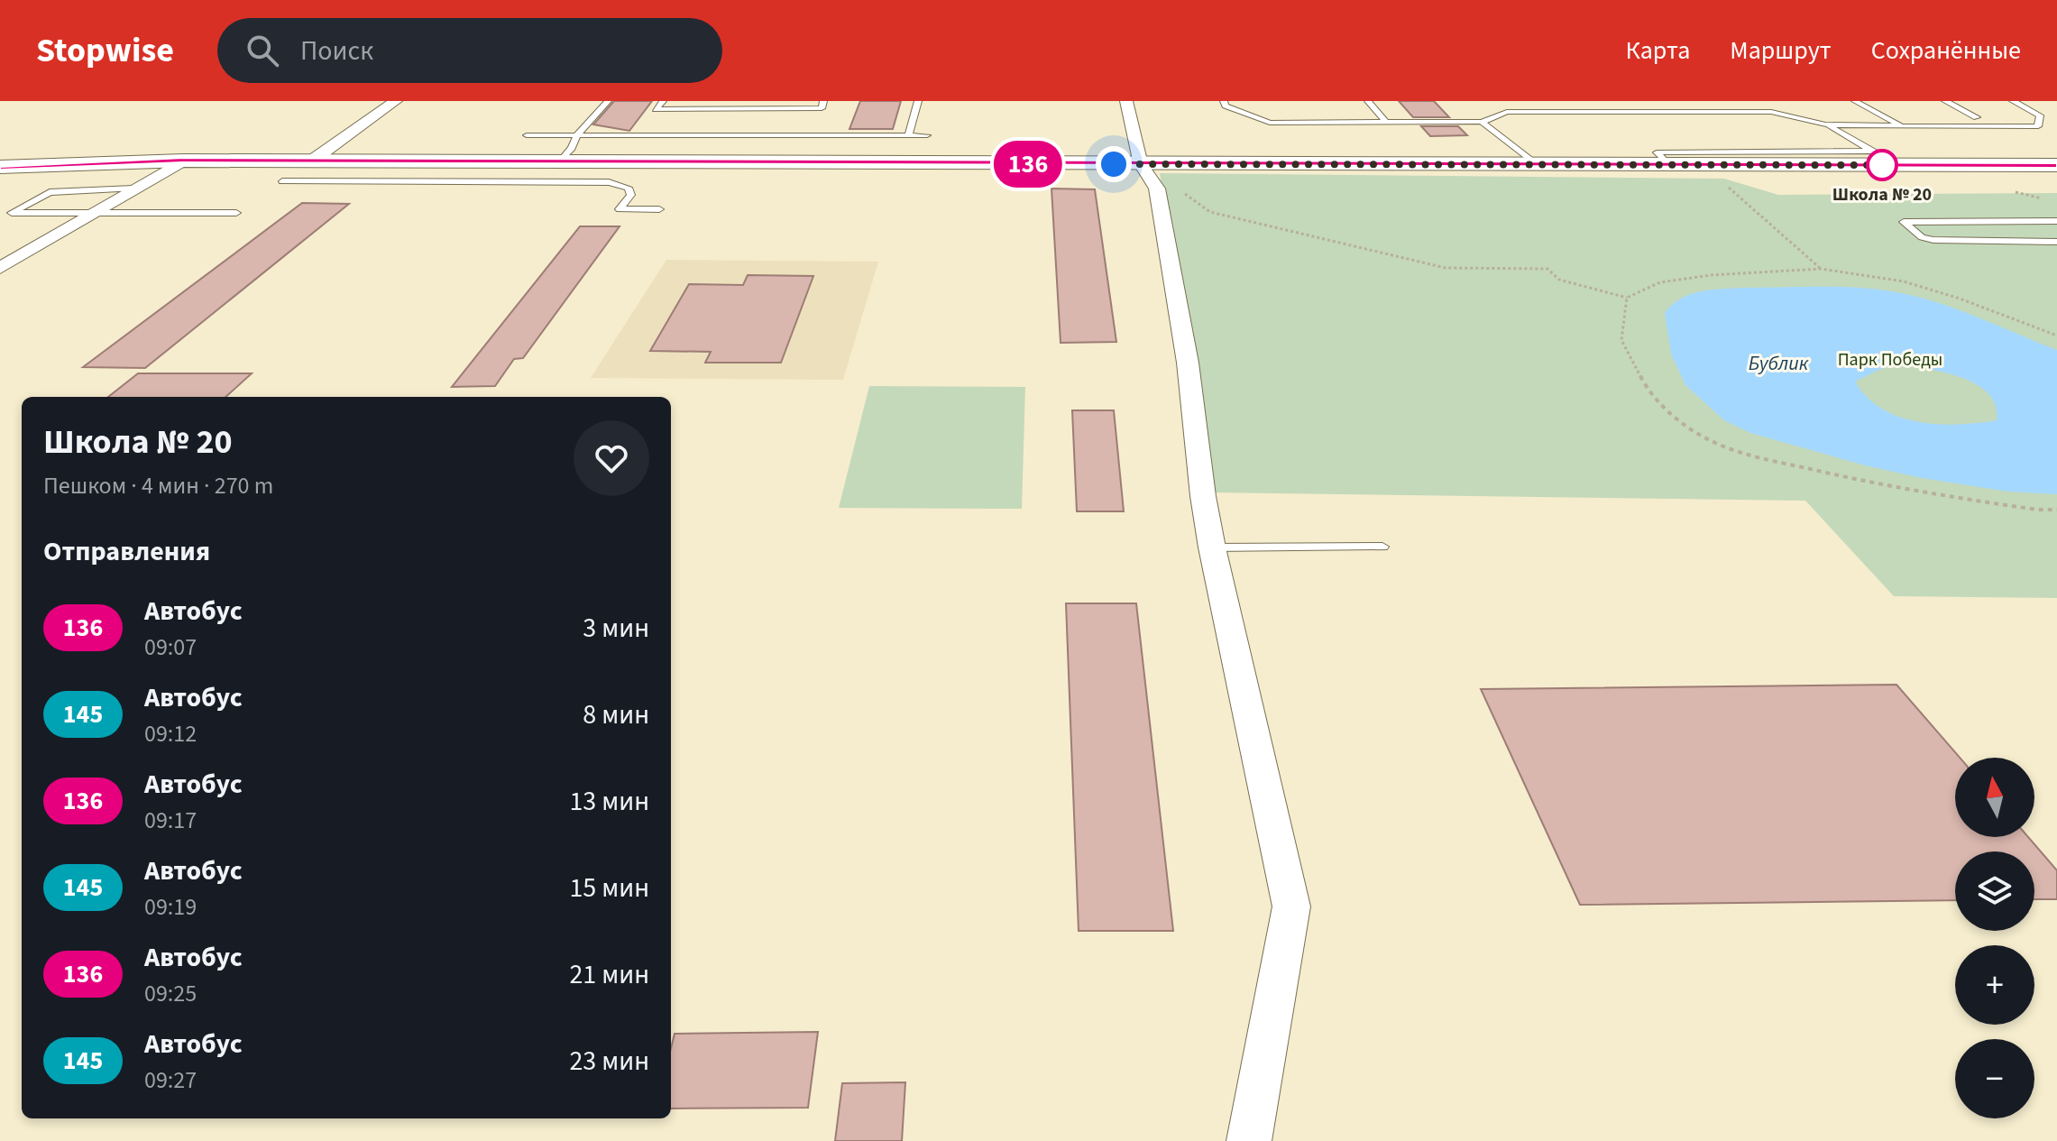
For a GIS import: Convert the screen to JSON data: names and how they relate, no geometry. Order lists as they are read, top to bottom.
{
  "water": ["Бублик"],
  "parks": ["Парк Победы"],
  "places": ["Школа № 20"],
  "lines": ["bus line 136"],
  "north": "top",
  "page": {
    "header": "Stopwise",
    "search": "Поиск",
    "nav": ["Карта", "Маршрут", "Сохранённые"],
    "on_map": "136",
    "heading": [
      ["Школа № 20", "Пешком · 4 мин · 270 m"],
      "Отправления"
    ],
    "list": [
      {
        "mark": "136",
        "name": "Автобус",
        "note": "09:07",
        "value": "3 мин"
      },
      {
        "mark": "145",
        "name": "Автобус",
        "note": "09:12",
        "value": "8 мин"
      },
      {
        "mark": "136",
        "name": "Автобус",
        "note": "09:17",
        "value": "13 мин"
      },
      {
        "mark": "145",
        "name": "Автобус",
        "note": "09:19",
        "value": "15 мин"
      },
      {
        "mark": "136",
        "name": "Автобус",
        "note": "09:25",
        "value": "21 мин"
      },
      {
        "mark": "145",
        "name": "Автобус",
        "note": "09:27",
        "value": "23 мин"
      }
    ],
    "map_buttons": ["+", "−"]
  }
}
